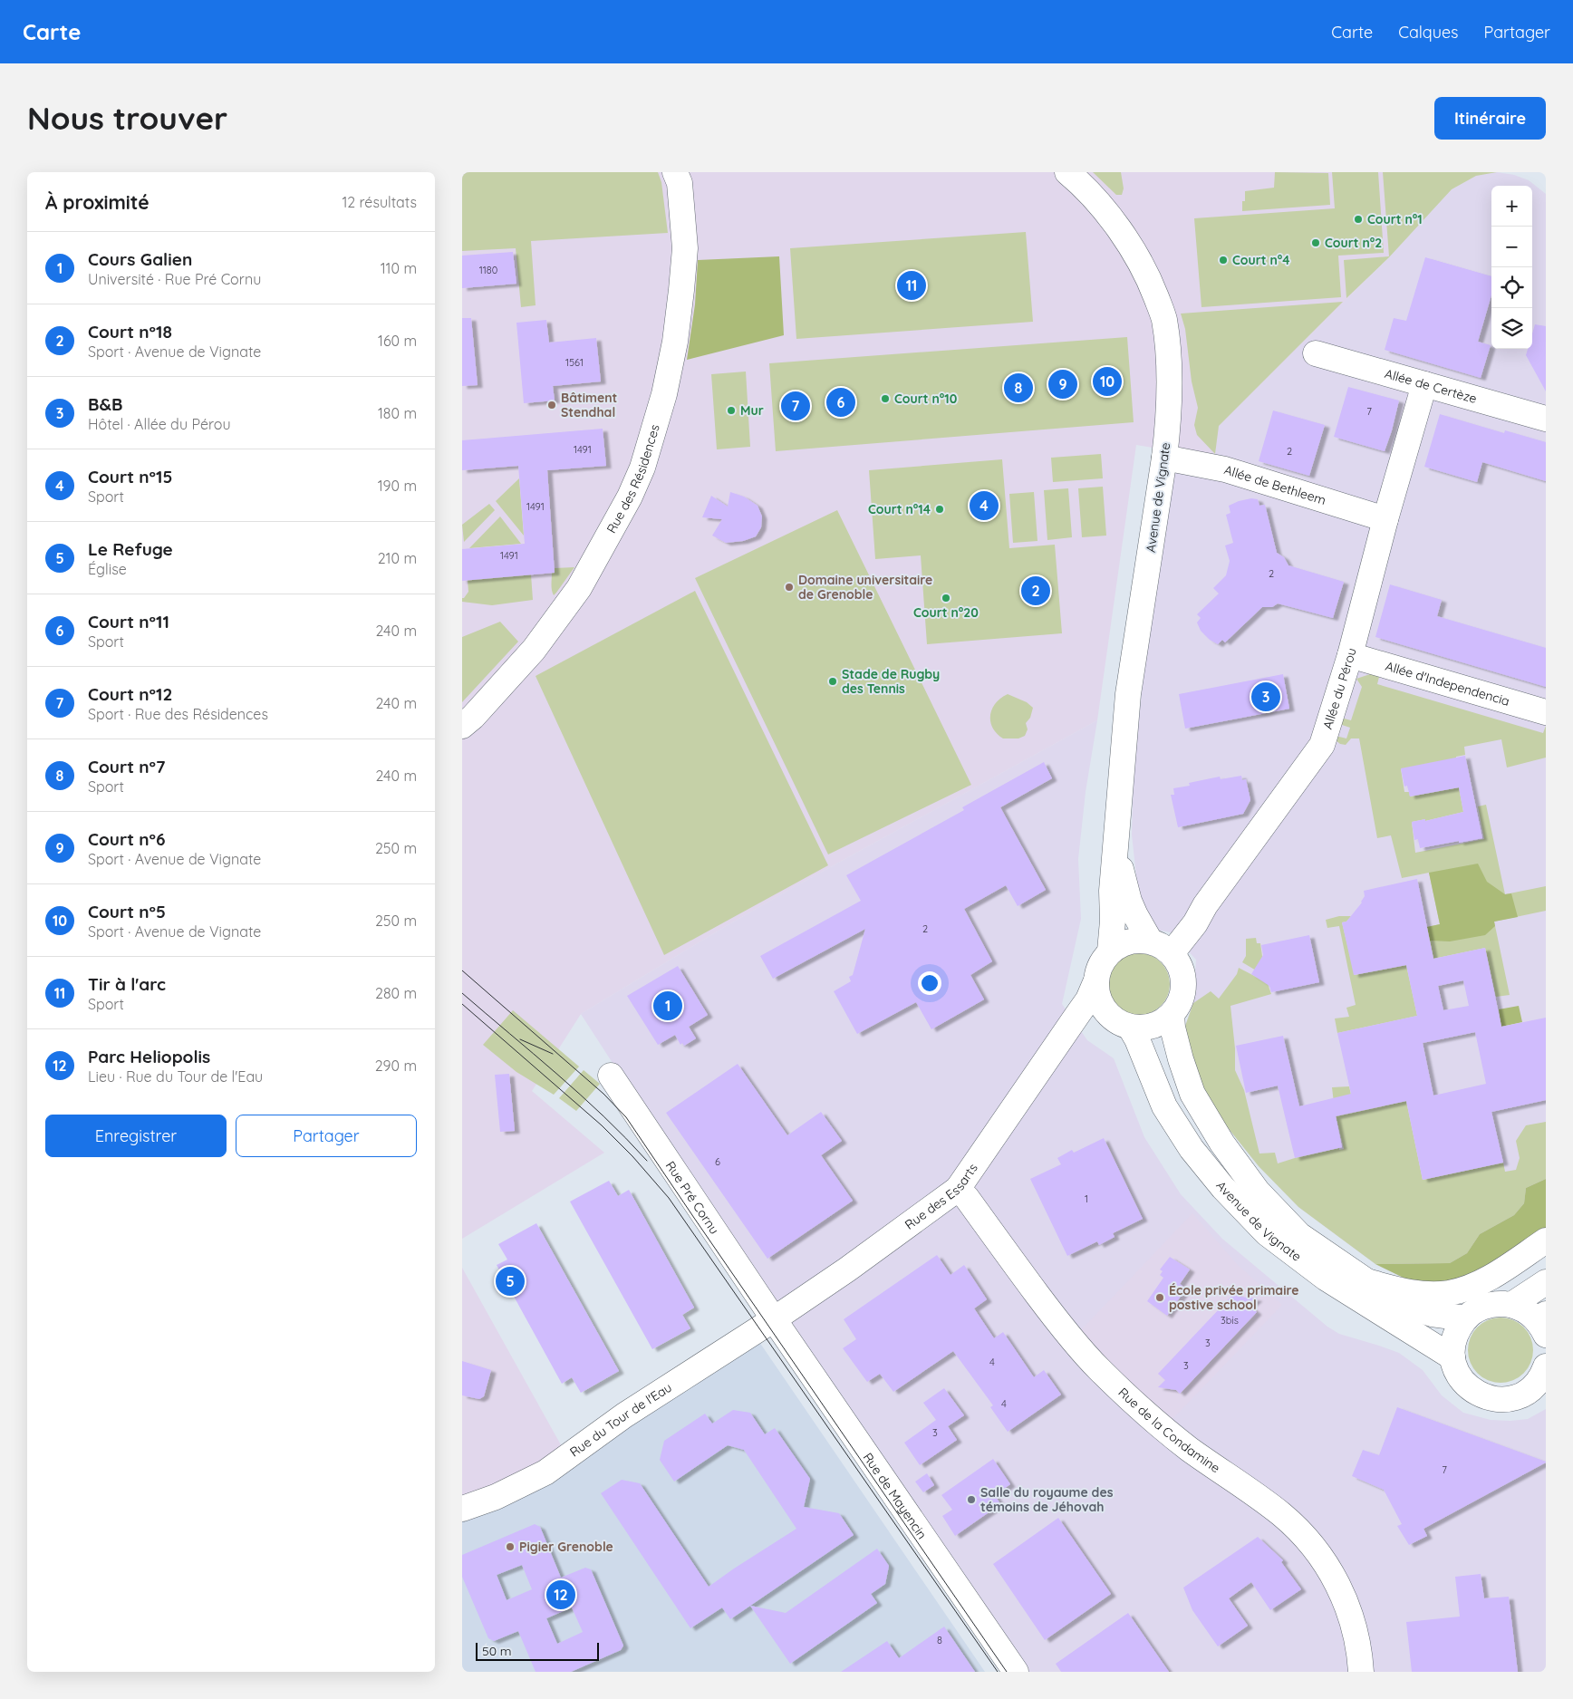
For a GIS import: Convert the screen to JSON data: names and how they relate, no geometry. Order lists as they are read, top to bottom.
{
  "streets": {
    "main road": [
      "Allée de Certèze",
      "Rue des Résidences",
      "Allée de Bethleem",
      "Avenue de Vignate",
      "Allée d'Independencia",
      "Allée du Pérou",
      "Rue des Essarts",
      "Rue Pré Cornu",
      "Rue du Tour de l'Eau",
      "Rue de la Condamine",
      "Rue de Mayencin"
    ]
  },
  "crossings": [
    ["Allée de Certèze", "Allée du Pérou"],
    ["Allée de Bethleem", "Avenue de Vignate"],
    ["Allée de Bethleem", "Allée du Pérou"],
    ["Avenue de Vignate", "Allée du Pérou"],
    ["Avenue de Vignate", "Rue des Essarts"],
    ["Allée d'Independencia", "Allée du Pérou"],
    ["Allée du Pérou", "Rue des Essarts"],
    ["Rue des Essarts", "Rue Pré Cornu"],
    ["Rue des Essarts", "Rue du Tour de l'Eau"],
    ["Rue des Essarts", "Rue de la Condamine"],
    ["Rue des Essarts", "Rue de Mayencin"],
    ["Rue Pré Cornu", "Rue du Tour de l'Eau"],
    ["Rue Pré Cornu", "Rue de Mayencin"],
    ["Rue du Tour de l'Eau", "Rue de Mayencin"]
  ],
  "places": [
    "Court n°1",
    "Court n°2",
    "Court n°4",
    "Court n°10",
    "Bâtiment Stendhal",
    "Mur",
    "Court n°14",
    "Domaine universitaire de Grenoble",
    "Court n°20",
    "Stade de Rugby des Tennis",
    "École privée primaire postive school",
    "Salle du royaume des témoins de Jéhovah",
    "Pigier Grenoble"
  ],
  "house_numbers": [
    "1180",
    "1561",
    "7",
    "1491",
    "2",
    "1491",
    "1491",
    "2",
    "2",
    "6",
    "1",
    "3bis",
    "3",
    "4",
    "3",
    "4",
    "3",
    "7",
    "8"
  ],
  "scale_bar": "50 m",
  "page": {
    "header": "Carte",
    "nav": ["Carte", "Calques", "Partager"],
    "buttons": [
      "Itinéraire",
      ["Enregistrer", "Partager"]
    ],
    "title": "Nous trouver",
    "heading": ["À proximité", "12 résultats"],
    "map_buttons": ["+", "−"],
    "list": [
      {
        "mark": "1",
        "name": "Cours Galien",
        "note": "Université · Rue Pré Cornu",
        "value": "110 m"
      },
      {
        "mark": "2",
        "name": "Court n°18",
        "note": "Sport · Avenue de Vignate",
        "value": "160 m"
      },
      {
        "mark": "3",
        "name": "B&B",
        "note": "Hôtel · Allée du Pérou",
        "value": "180 m"
      },
      {
        "mark": "4",
        "name": "Court n°15",
        "note": "Sport",
        "value": "190 m"
      },
      {
        "mark": "5",
        "name": "Le Refuge",
        "note": "Église",
        "value": "210 m"
      },
      {
        "mark": "6",
        "name": "Court n°11",
        "note": "Sport",
        "value": "240 m"
      },
      {
        "mark": "7",
        "name": "Court n°12",
        "note": "Sport · Rue des Résidences",
        "value": "240 m"
      },
      {
        "mark": "8",
        "name": "Court n°7",
        "note": "Sport",
        "value": "240 m"
      },
      {
        "mark": "9",
        "name": "Court n°6",
        "note": "Sport · Avenue de Vignate",
        "value": "250 m"
      },
      {
        "mark": "10",
        "name": "Court n°5",
        "note": "Sport · Avenue de Vignate",
        "value": "250 m"
      },
      {
        "mark": "11",
        "name": "Tir à l'arc",
        "note": "Sport",
        "value": "280 m"
      },
      {
        "mark": "12",
        "name": "Parc Heliopolis",
        "note": "Lieu · Rue du Tour de l'Eau",
        "value": "290 m"
      }
    ],
    "pins": [
      "11",
      "10",
      "9",
      "8",
      "6",
      "7",
      "4",
      "2",
      "3",
      "1",
      "5",
      "12"
    ],
    "scale": "50 m"
  }
}
